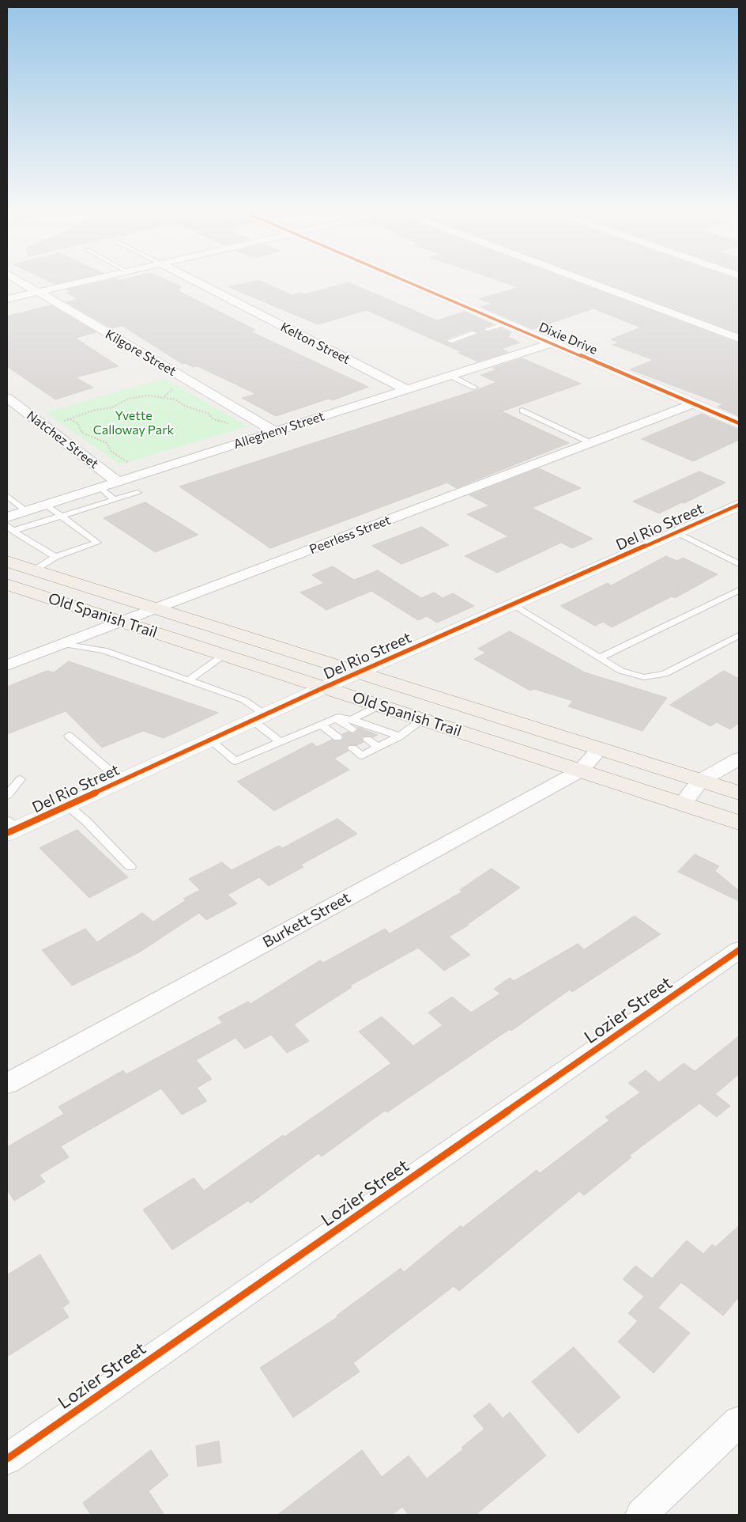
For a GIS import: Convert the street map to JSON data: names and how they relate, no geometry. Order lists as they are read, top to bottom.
{
  "streets": {
    "main road": ["Old Spanish Trail"],
    "street": [
      "Dixie Drive",
      "Kelton Street",
      "Kilgore Street",
      "Allegheny Street",
      "Natchez Street",
      "Del Rio Street",
      "Peerless Street",
      "Burkett Street",
      "Lozier Street"
    ]
  },
  "crossings": [
    ["Dixie Drive", "Allegheny Street"],
    ["Dixie Drive", "Peerless Street"],
    ["Kelton Street", "Allegheny Street"],
    ["Kilgore Street", "Allegheny Street"],
    ["Allegheny Street", "Natchez Street"],
    ["Del Rio Street", "Old Spanish Trail"],
    ["Peerless Street", "Old Spanish Trail"],
    ["Old Spanish Trail", "Burkett Street"]
  ],
  "parks": ["Yvette Calloway Park"]
}
